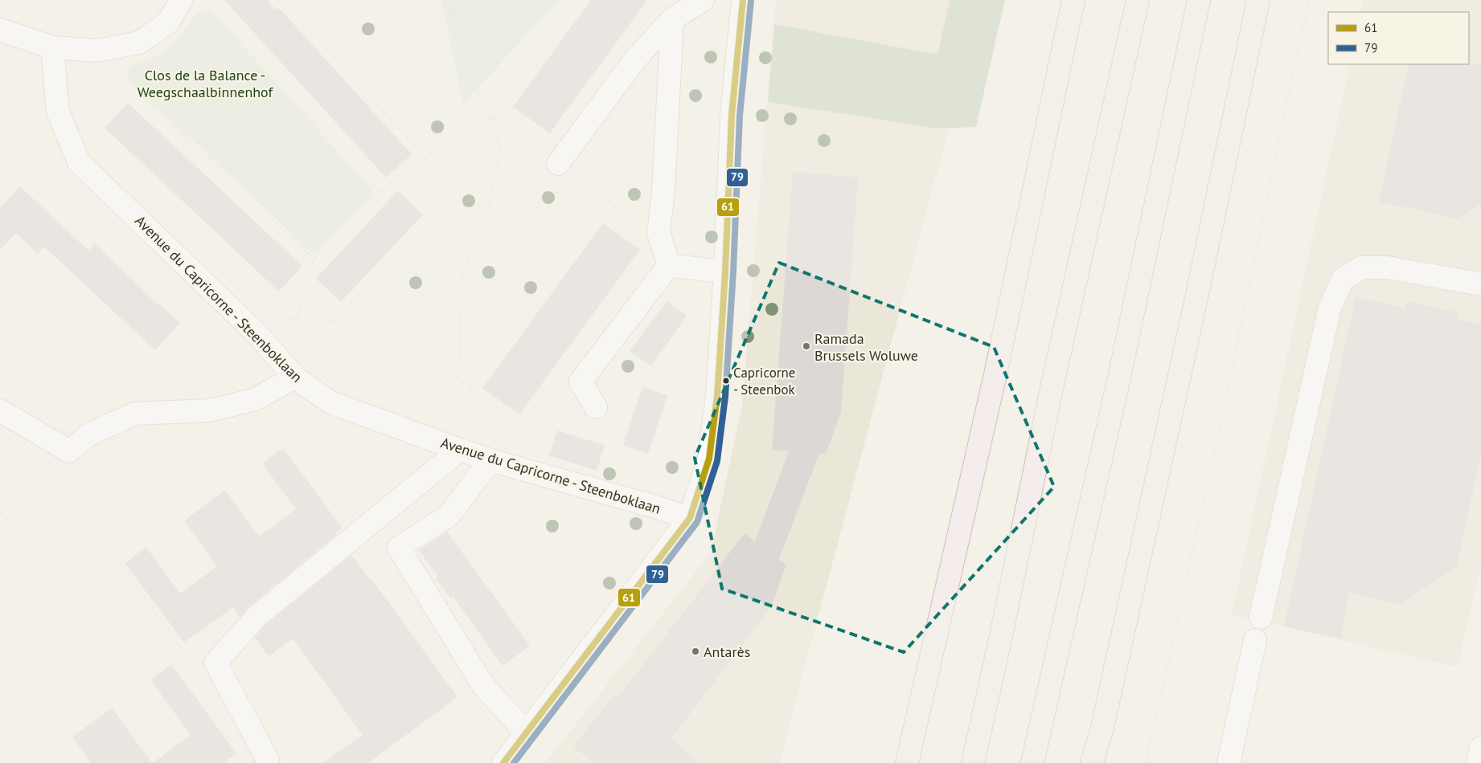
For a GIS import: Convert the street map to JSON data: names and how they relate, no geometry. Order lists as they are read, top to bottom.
{
  "streets": {
    "street": ["Avenue du Capricorne - Steenboklaan"]
  },
  "parks": ["Clos de la Balance - Weegschaalbinnenhof"],
  "places": ["Ramada Brussels Woluwe", "Capricorne - Steenbok", "Antarès"],
  "lines": ["transit line 61", "transit line 79"],
  "legend": ["61", "79"]
}
